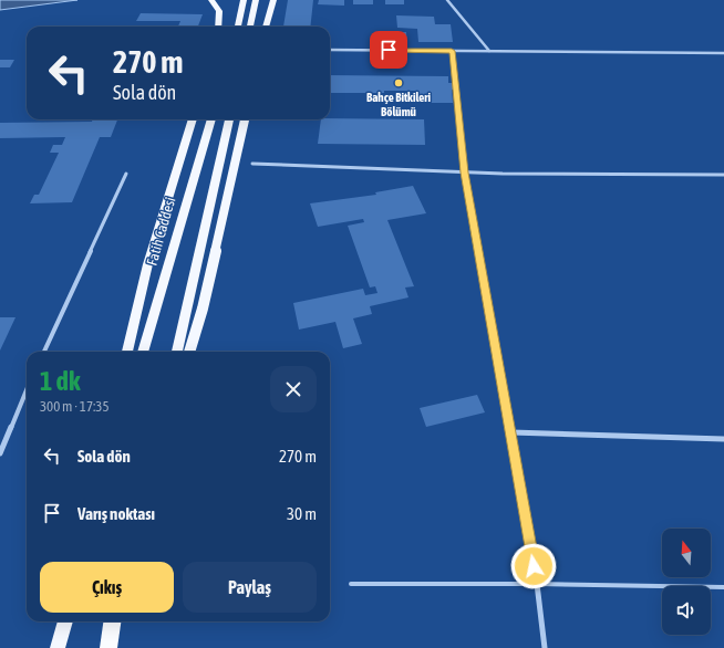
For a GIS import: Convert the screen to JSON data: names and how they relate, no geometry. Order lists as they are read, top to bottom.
{
  "streets": {
    "main road": ["Fatih Caddesi"]
  },
  "places": ["Bahçe Bitkileri Bölümü"],
  "north": "top",
  "page": {
    "turn": ["270 m", "Sola dön"],
    "heading": ["1 dk", "300 m · 17:35"],
    "list": [
      {
        "name": "Sola dön",
        "value": "270 m"
      },
      {
        "name": "Varış noktası",
        "value": "30 m"
      }
    ],
    "buttons": ["Çıkış", "Paylaş"]
  }
}
